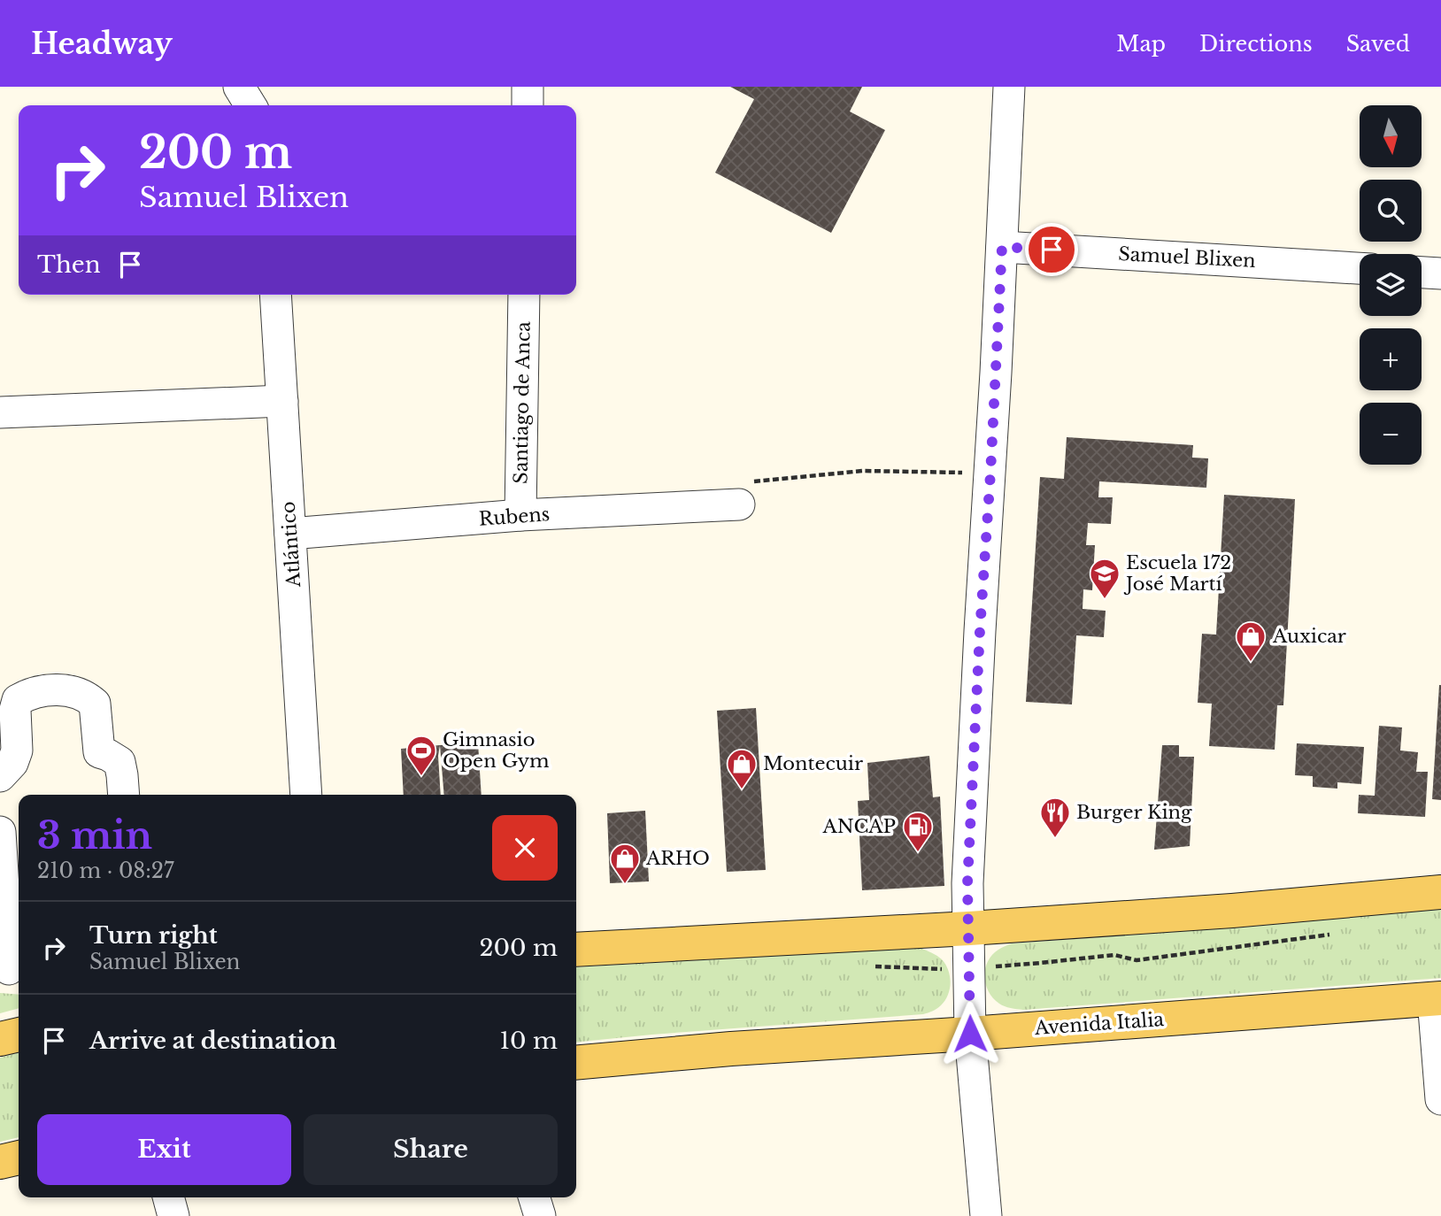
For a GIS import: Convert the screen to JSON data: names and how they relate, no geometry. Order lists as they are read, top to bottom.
{
  "streets": {
    "main road": ["Avenida Italia"],
    "street": [
      "Samuel Blixen",
      "Santiago de Anca",
      "Rubens",
      "Atlántico"
    ]
  },
  "crossings": [
    ["Santiago de Anca", "Rubens"],
    ["Rubens", "Atlántico"]
  ],
  "places": {
    "school or university": ["Escuela 172 José Martí"],
    "shop": ["Auxicar", "Montecuir", "ARHO"],
    "sports": ["Gimnasio Open Gym"],
    "restaurant": ["Burger King"],
    "fuel station": ["ANCAP"]
  },
  "north": "bottom",
  "page": {
    "header": "Headway",
    "nav": ["Map", "Directions", "Saved"],
    "map_buttons": ["+", "−"],
    "turn": ["200 m", "Samuel Blixen"],
    "then": "Then",
    "heading": ["3 min", "210 m · 08:27"],
    "list": [
      {
        "name": "Turn right",
        "note": "Samuel Blixen",
        "value": "200 m"
      },
      {
        "name": "Arrive at destination",
        "value": "10 m"
      }
    ],
    "buttons": ["Exit", "Share"]
  }
}
